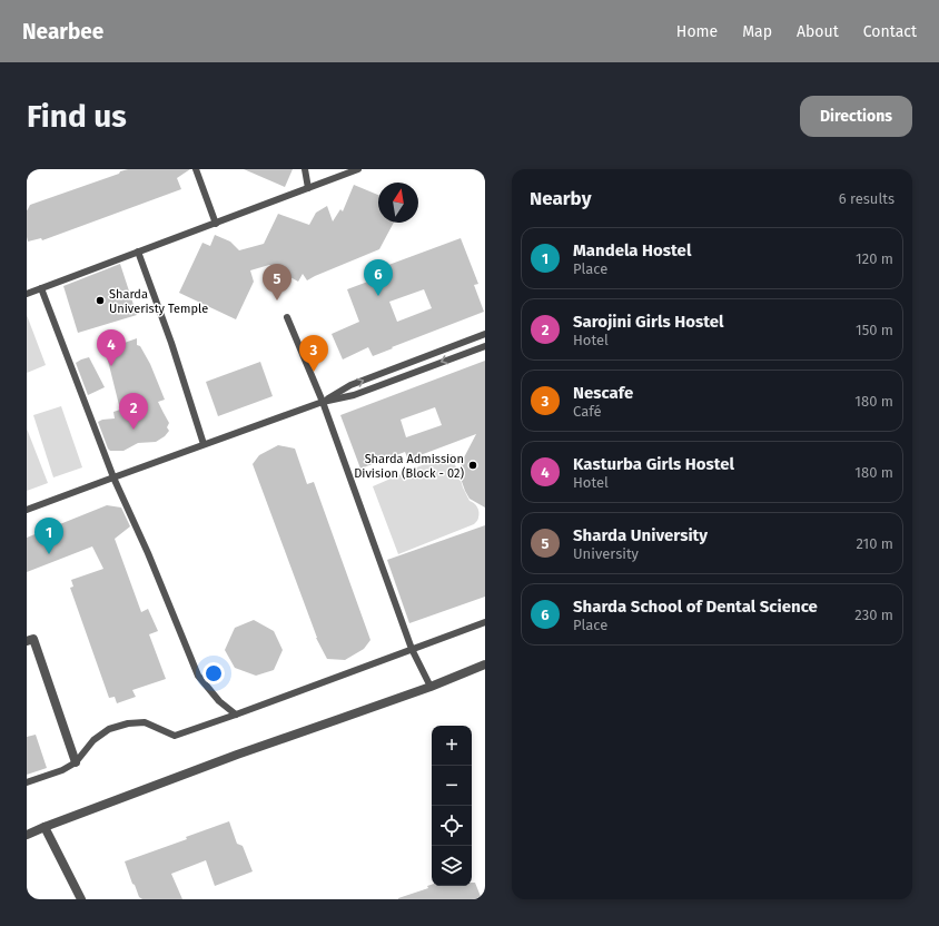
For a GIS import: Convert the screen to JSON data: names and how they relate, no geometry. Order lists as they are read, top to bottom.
{
  "places": ["Sharda Univeristy Temple", "Sharda Admission Division (Block - 02)"],
  "north": "top",
  "page": {
    "header": "Nearbee",
    "nav": [
      "Home",
      "Map",
      "About",
      "Contact"
    ],
    "buttons": "Directions",
    "title": "Find us",
    "heading": ["Nearby", "6 results"],
    "list": [
      {
        "mark": "1",
        "name": "Mandela Hostel",
        "note": "Place",
        "value": "120 m"
      },
      {
        "mark": "2",
        "name": "Sarojini Girls Hostel",
        "note": "Hotel",
        "value": "150 m"
      },
      {
        "mark": "3",
        "name": "Nescafe",
        "note": "Café",
        "value": "180 m"
      },
      {
        "mark": "4",
        "name": "Kasturba Girls Hostel",
        "note": "Hotel",
        "value": "180 m"
      },
      {
        "mark": "5",
        "name": "Sharda University",
        "note": "University",
        "value": "210 m"
      },
      {
        "mark": "6",
        "name": "Sharda School of Dental Science",
        "note": "Place",
        "value": "230 m"
      }
    ],
    "pins": [
      "6",
      "5",
      "4",
      "3",
      "2",
      "1"
    ],
    "map_buttons": ["+", "−"]
  }
}
